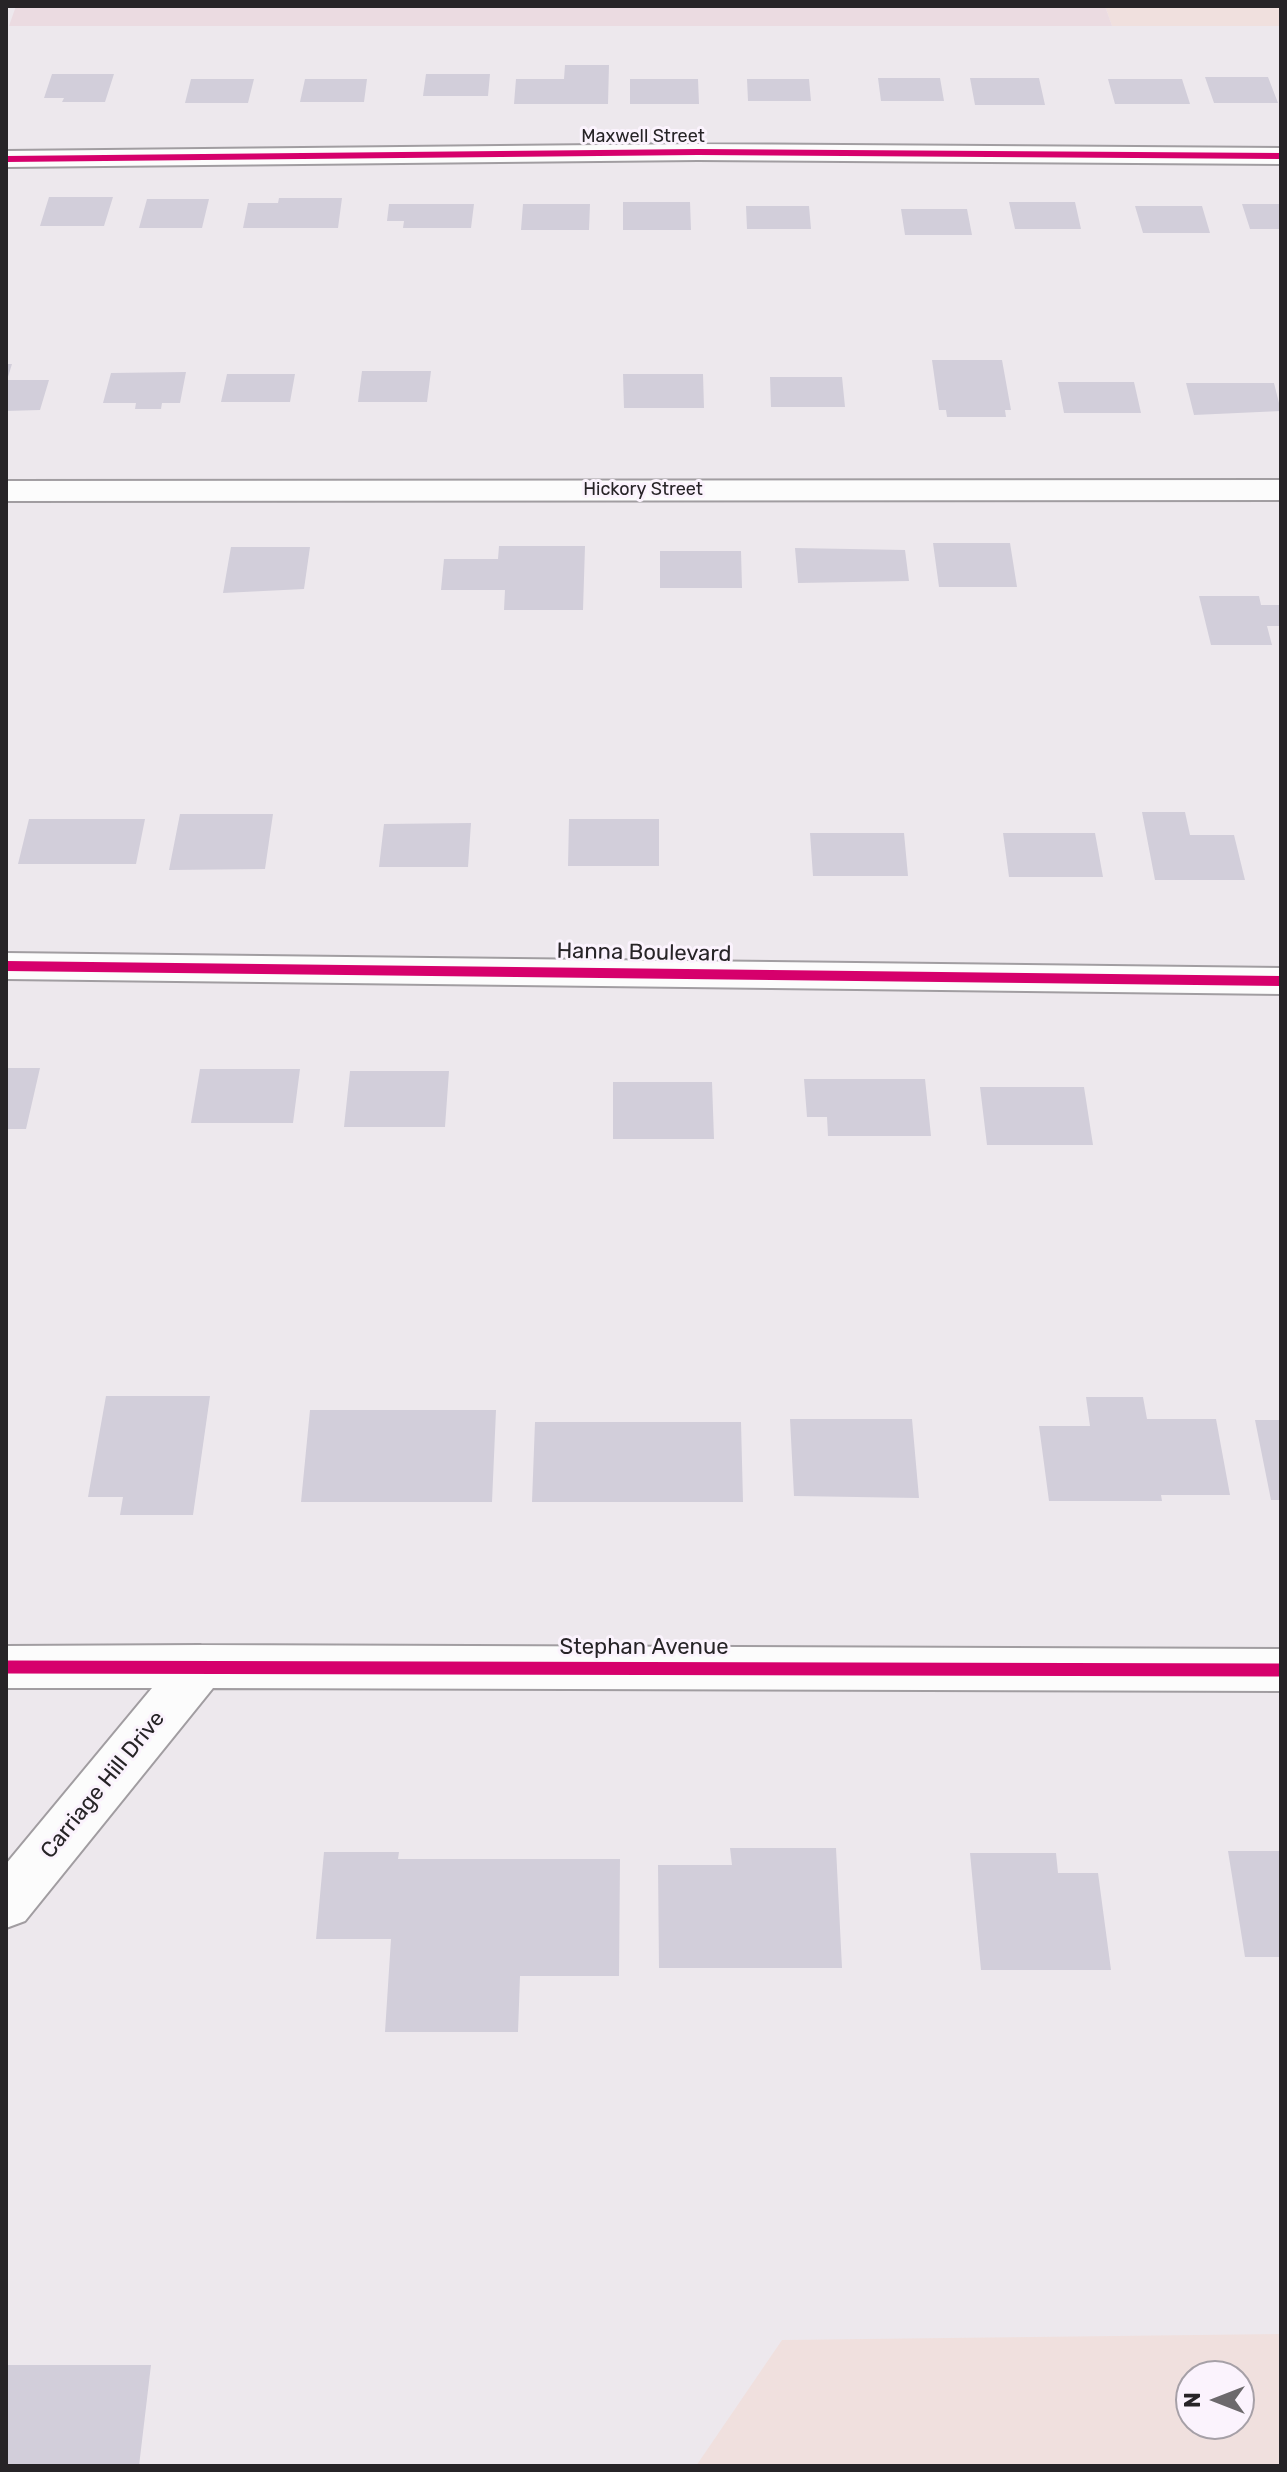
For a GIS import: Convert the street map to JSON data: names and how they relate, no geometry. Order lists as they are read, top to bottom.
{
  "streets": {
    "street": [
      "Maxwell Street",
      "Hickory Street",
      "Hanna Boulevard",
      "Stephan Avenue",
      "Carriage Hill Drive"
    ]
  },
  "crossings": [
    ["Stephan Avenue", "Carriage Hill Drive"]
  ],
  "north": "left"
}
